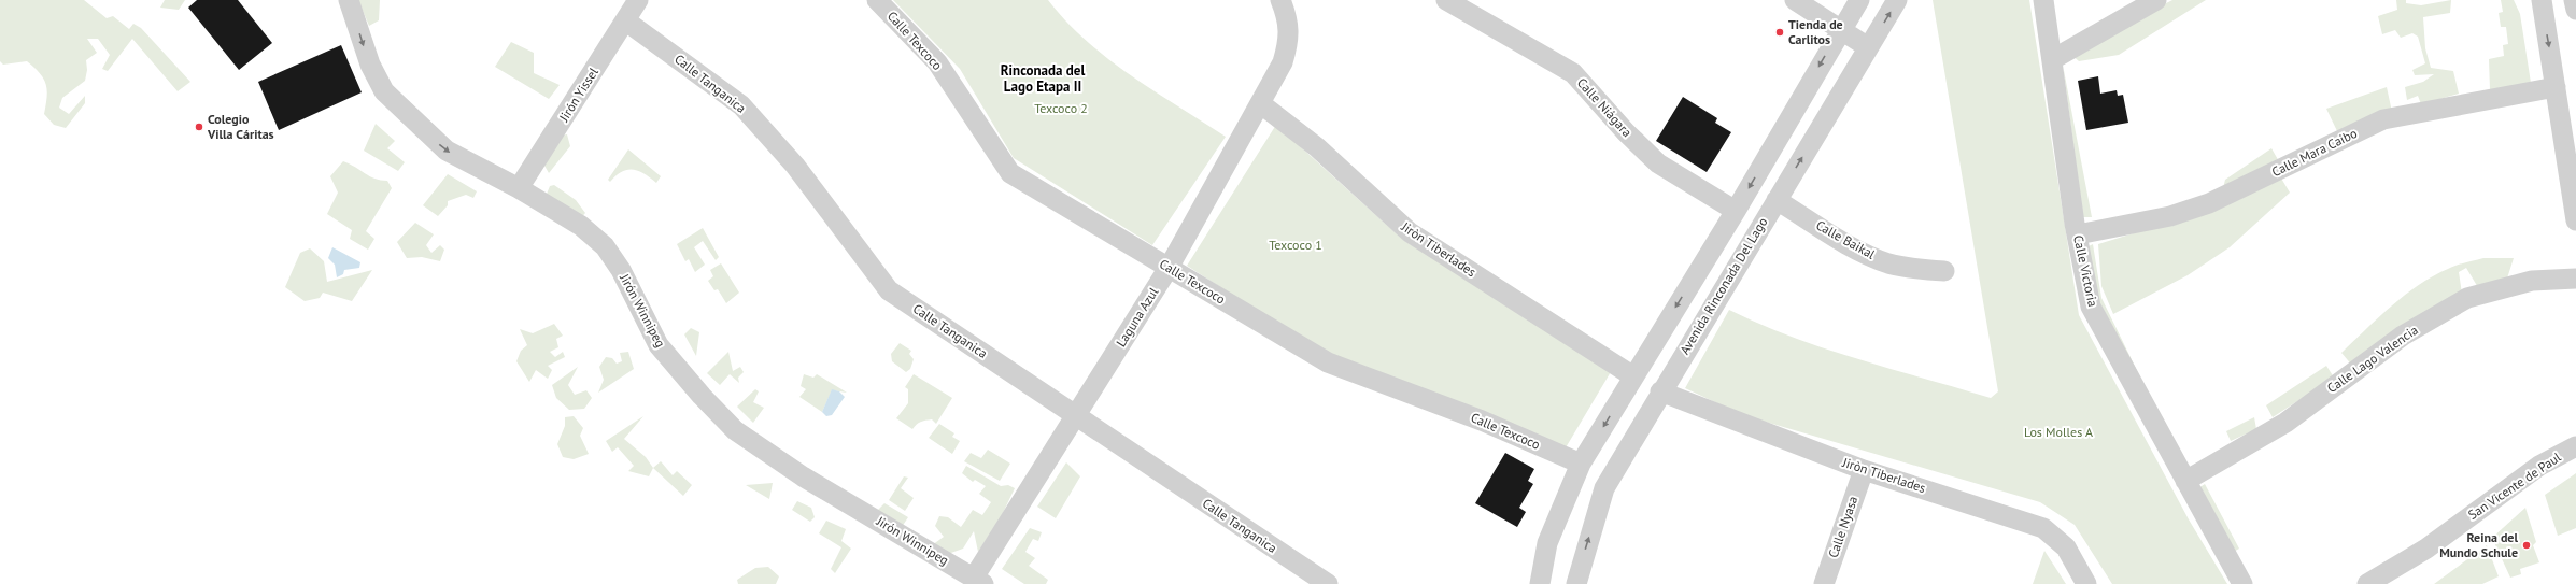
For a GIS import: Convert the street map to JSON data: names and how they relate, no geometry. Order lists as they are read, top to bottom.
{
  "streets": {
    "street": [
      "Calle Texcoco",
      "Calle Tanganica",
      "Jirón Yissel",
      "Calle Niágara",
      "Calle Mara Caibo",
      "Calle Baikal",
      "Jiròn Tiberlades",
      "Calle Victoria",
      "Avenida Rinconada Del Lago",
      "Jirón Winnipeg",
      "Laguna Azul",
      "Calle Lago Valencia",
      "San Vicente de Paul",
      "Calle Nyasa"
    ]
  },
  "crossings": [
    ["Calle Texcoco", "Laguna Azul"],
    ["Calle Tanganica", "Jirón Yissel"],
    ["Calle Tanganica", "Laguna Azul"],
    ["Jirón Yissel", "Jirón Winnipeg"],
    ["Calle Mara Caibo", "Calle Victoria"],
    ["Calle Baikal", "Avenida Rinconada Del Lago"],
    ["Jiròn Tiberlades", "Avenida Rinconada Del Lago"],
    ["Jiròn Tiberlades", "Laguna Azul"],
    ["Jiròn Tiberlades", "Calle Nyasa"],
    ["Calle Victoria", "Calle Lago Valencia"],
    ["Jirón Winnipeg", "Laguna Azul"]
  ],
  "districts": ["Rinconada del Lago Etapa II"],
  "parks": ["Texcoco 2", "Texcoco 1", "Los Molles A"],
  "places": ["Tienda de Carlitos", "Colegio Villa Cáritas", "Reina del Mundo Schule"]
}
